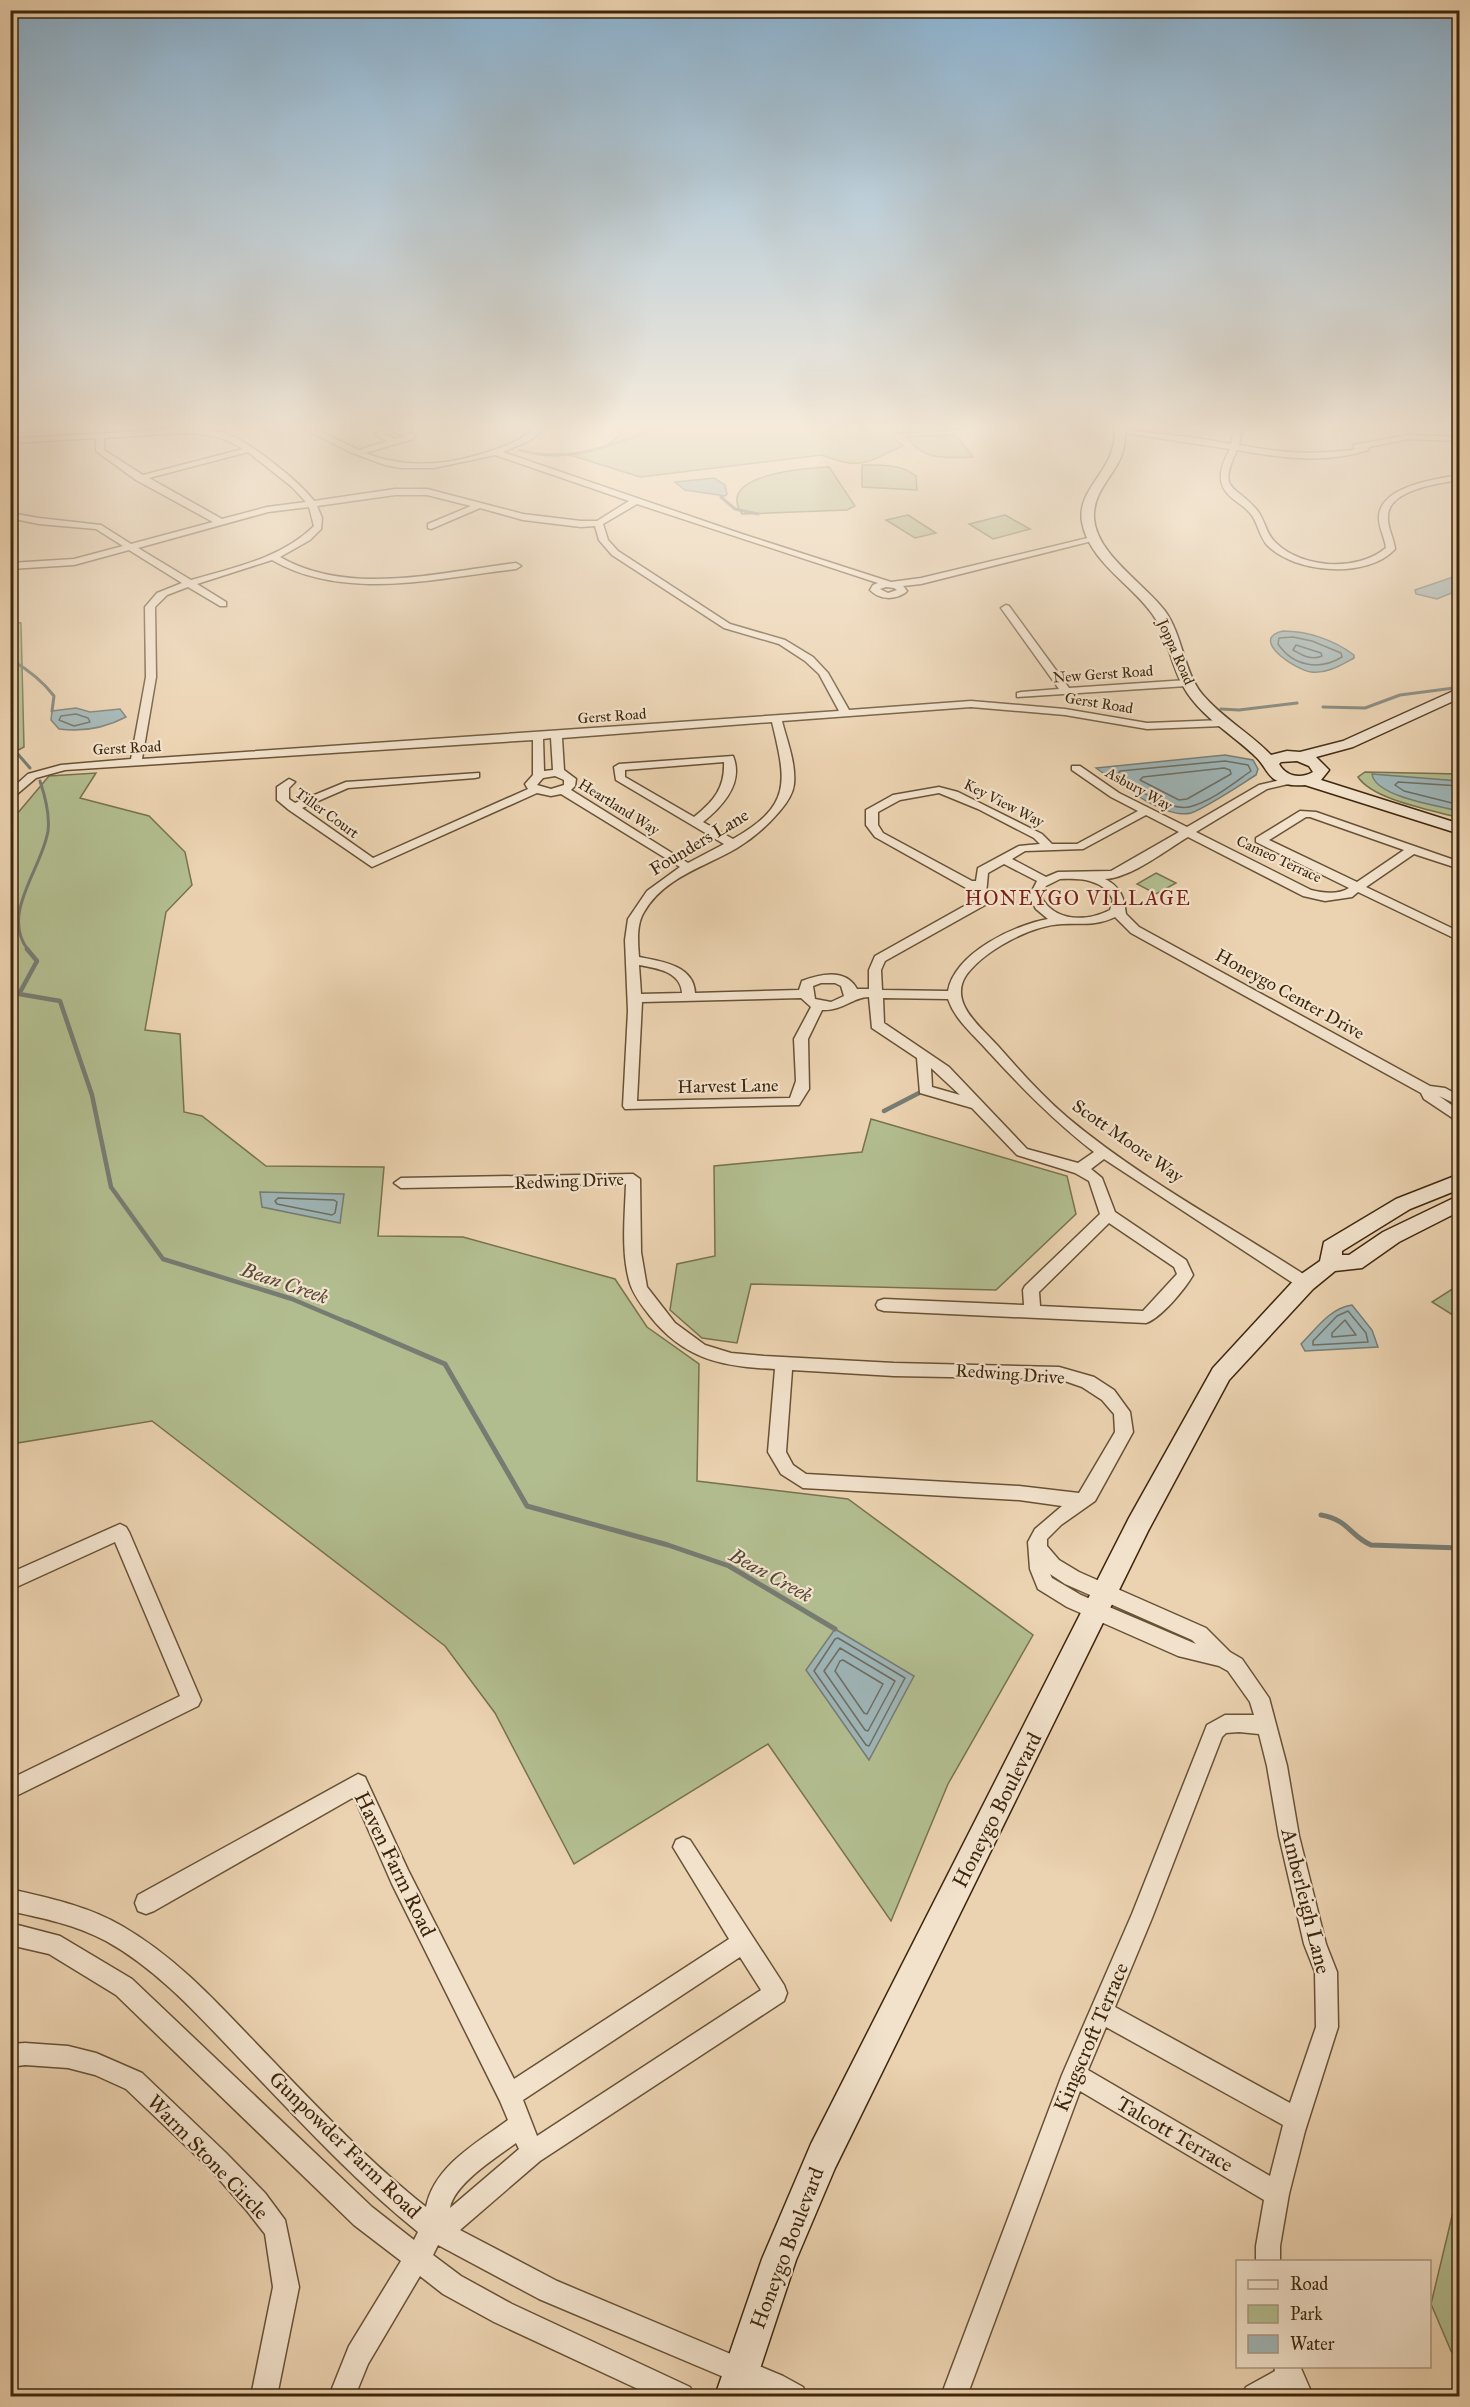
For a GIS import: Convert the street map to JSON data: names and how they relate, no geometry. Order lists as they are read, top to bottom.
{
  "streets": {
    "street": [
      "Joppa Road",
      "New Gerst Road",
      "Gerst Road",
      "Asbury Way",
      "Key View Way",
      "Heartland Way",
      "Tiller Court",
      "Founders Lane",
      "Cameo Terrace",
      "Honeygo Center Drive",
      "Harvest Lane",
      "Scott Moore Way",
      "Redwing Drive",
      "Honeygo Boulevard",
      "Haven Farm Road",
      "Amberleigh Lane",
      "Kingscroft Terrace",
      "Talcott Terrace",
      "Gunpowder Farm Road",
      "Warm Stone Circle"
    ]
  },
  "crossings": [
    ["Joppa Road", "New Gerst Road"],
    ["Joppa Road", "Gerst Road"],
    ["Gerst Road", "Heartland Way"],
    ["Gerst Road", "Founders Lane"],
    ["Asbury Way", "Cameo Terrace"],
    ["Heartland Way", "Tiller Court"],
    ["Heartland Way", "Founders Lane"],
    ["Founders Lane", "Harvest Lane"],
    ["Scott Moore Way", "Honeygo Boulevard"],
    ["Redwing Drive", "Honeygo Boulevard"],
    ["Redwing Drive", "Amberleigh Lane"],
    ["Honeygo Boulevard", "Amberleigh Lane"],
    ["Honeygo Boulevard", "Gunpowder Farm Road"],
    ["Amberleigh Lane", "Kingscroft Terrace"],
    ["Amberleigh Lane", "Talcott Terrace"],
    ["Kingscroft Terrace", "Talcott Terrace"]
  ],
  "districts": ["HONEYGO VILLAGE"],
  "water": ["Bean Creek"],
  "legend": ["Road", "Park", "Water"]
}
